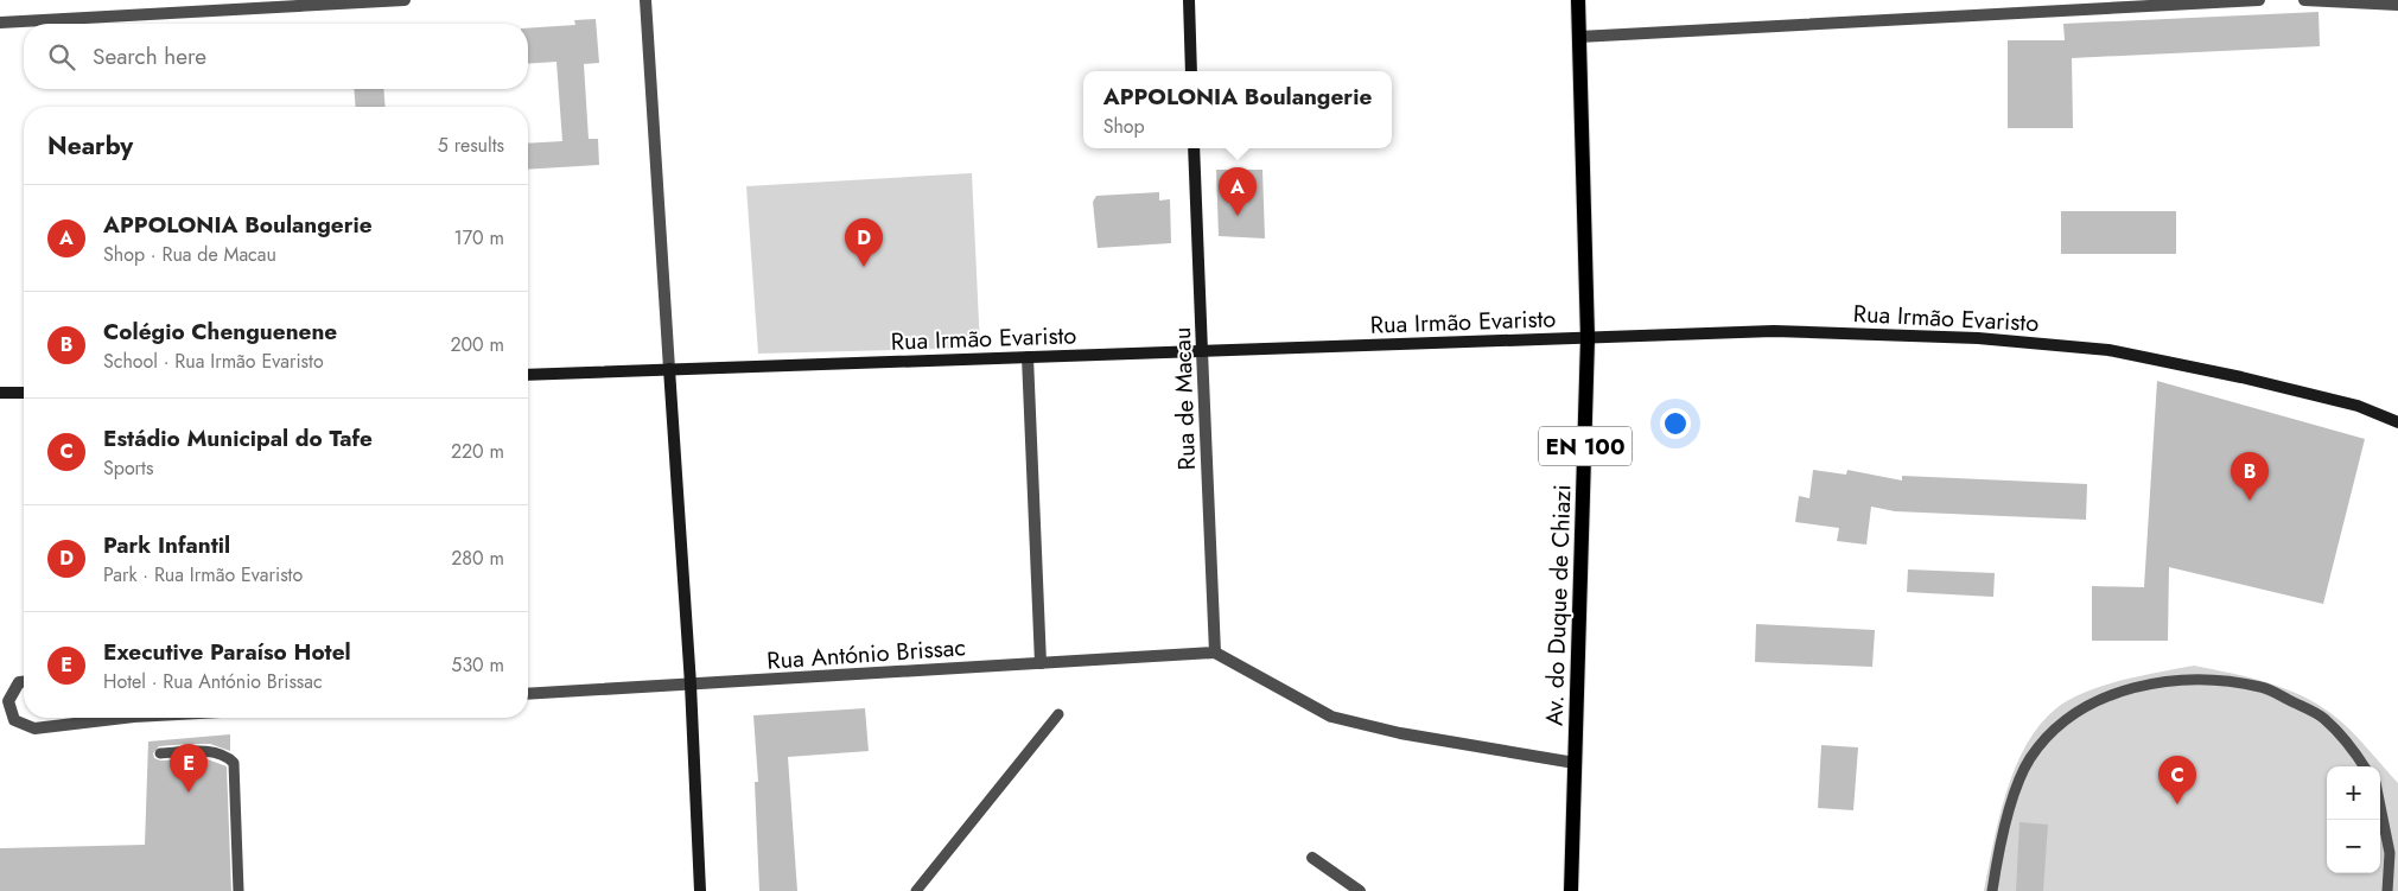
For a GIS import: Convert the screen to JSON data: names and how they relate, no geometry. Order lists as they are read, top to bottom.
{
  "streets": {
    "main road": ["EN 100", "Av. do Duque de Chiazi"],
    "street": ["Rua Irmão Evaristo", "Rua de Macau", "Rua António Brissac"]
  },
  "crossings": [
    ["Rua Irmão Evaristo", "Rua de Macau"],
    ["Rua Irmão Evaristo", "Av. do Duque de Chiazi"],
    ["Rua de Macau", "Rua António Brissac"]
  ],
  "page": {
    "search": "Search here",
    "popup": ["APPOLONIA Boulangerie", "Shop"],
    "heading": ["Nearby", "5 results"],
    "pins": [
      "A",
      "D",
      "B",
      "E",
      "C"
    ],
    "list": [
      {
        "mark": "A",
        "name": "APPOLONIA Boulangerie",
        "note": "Shop · Rua de Macau",
        "value": "170 m"
      },
      {
        "mark": "B",
        "name": "Colégio Chenguenene",
        "note": "School · Rua Irmão Evaristo",
        "value": "200 m"
      },
      {
        "mark": "C",
        "name": "Estádio Municipal do Tafe",
        "note": "Sports",
        "value": "220 m"
      },
      {
        "mark": "D",
        "name": "Park Infantil",
        "note": "Park · Rua Irmão Evaristo",
        "value": "280 m"
      },
      {
        "mark": "E",
        "name": "Executive Paraíso Hotel",
        "note": "Hotel · Rua António Brissac",
        "value": "530 m"
      }
    ],
    "map_buttons": ["+", "−"]
  }
}
